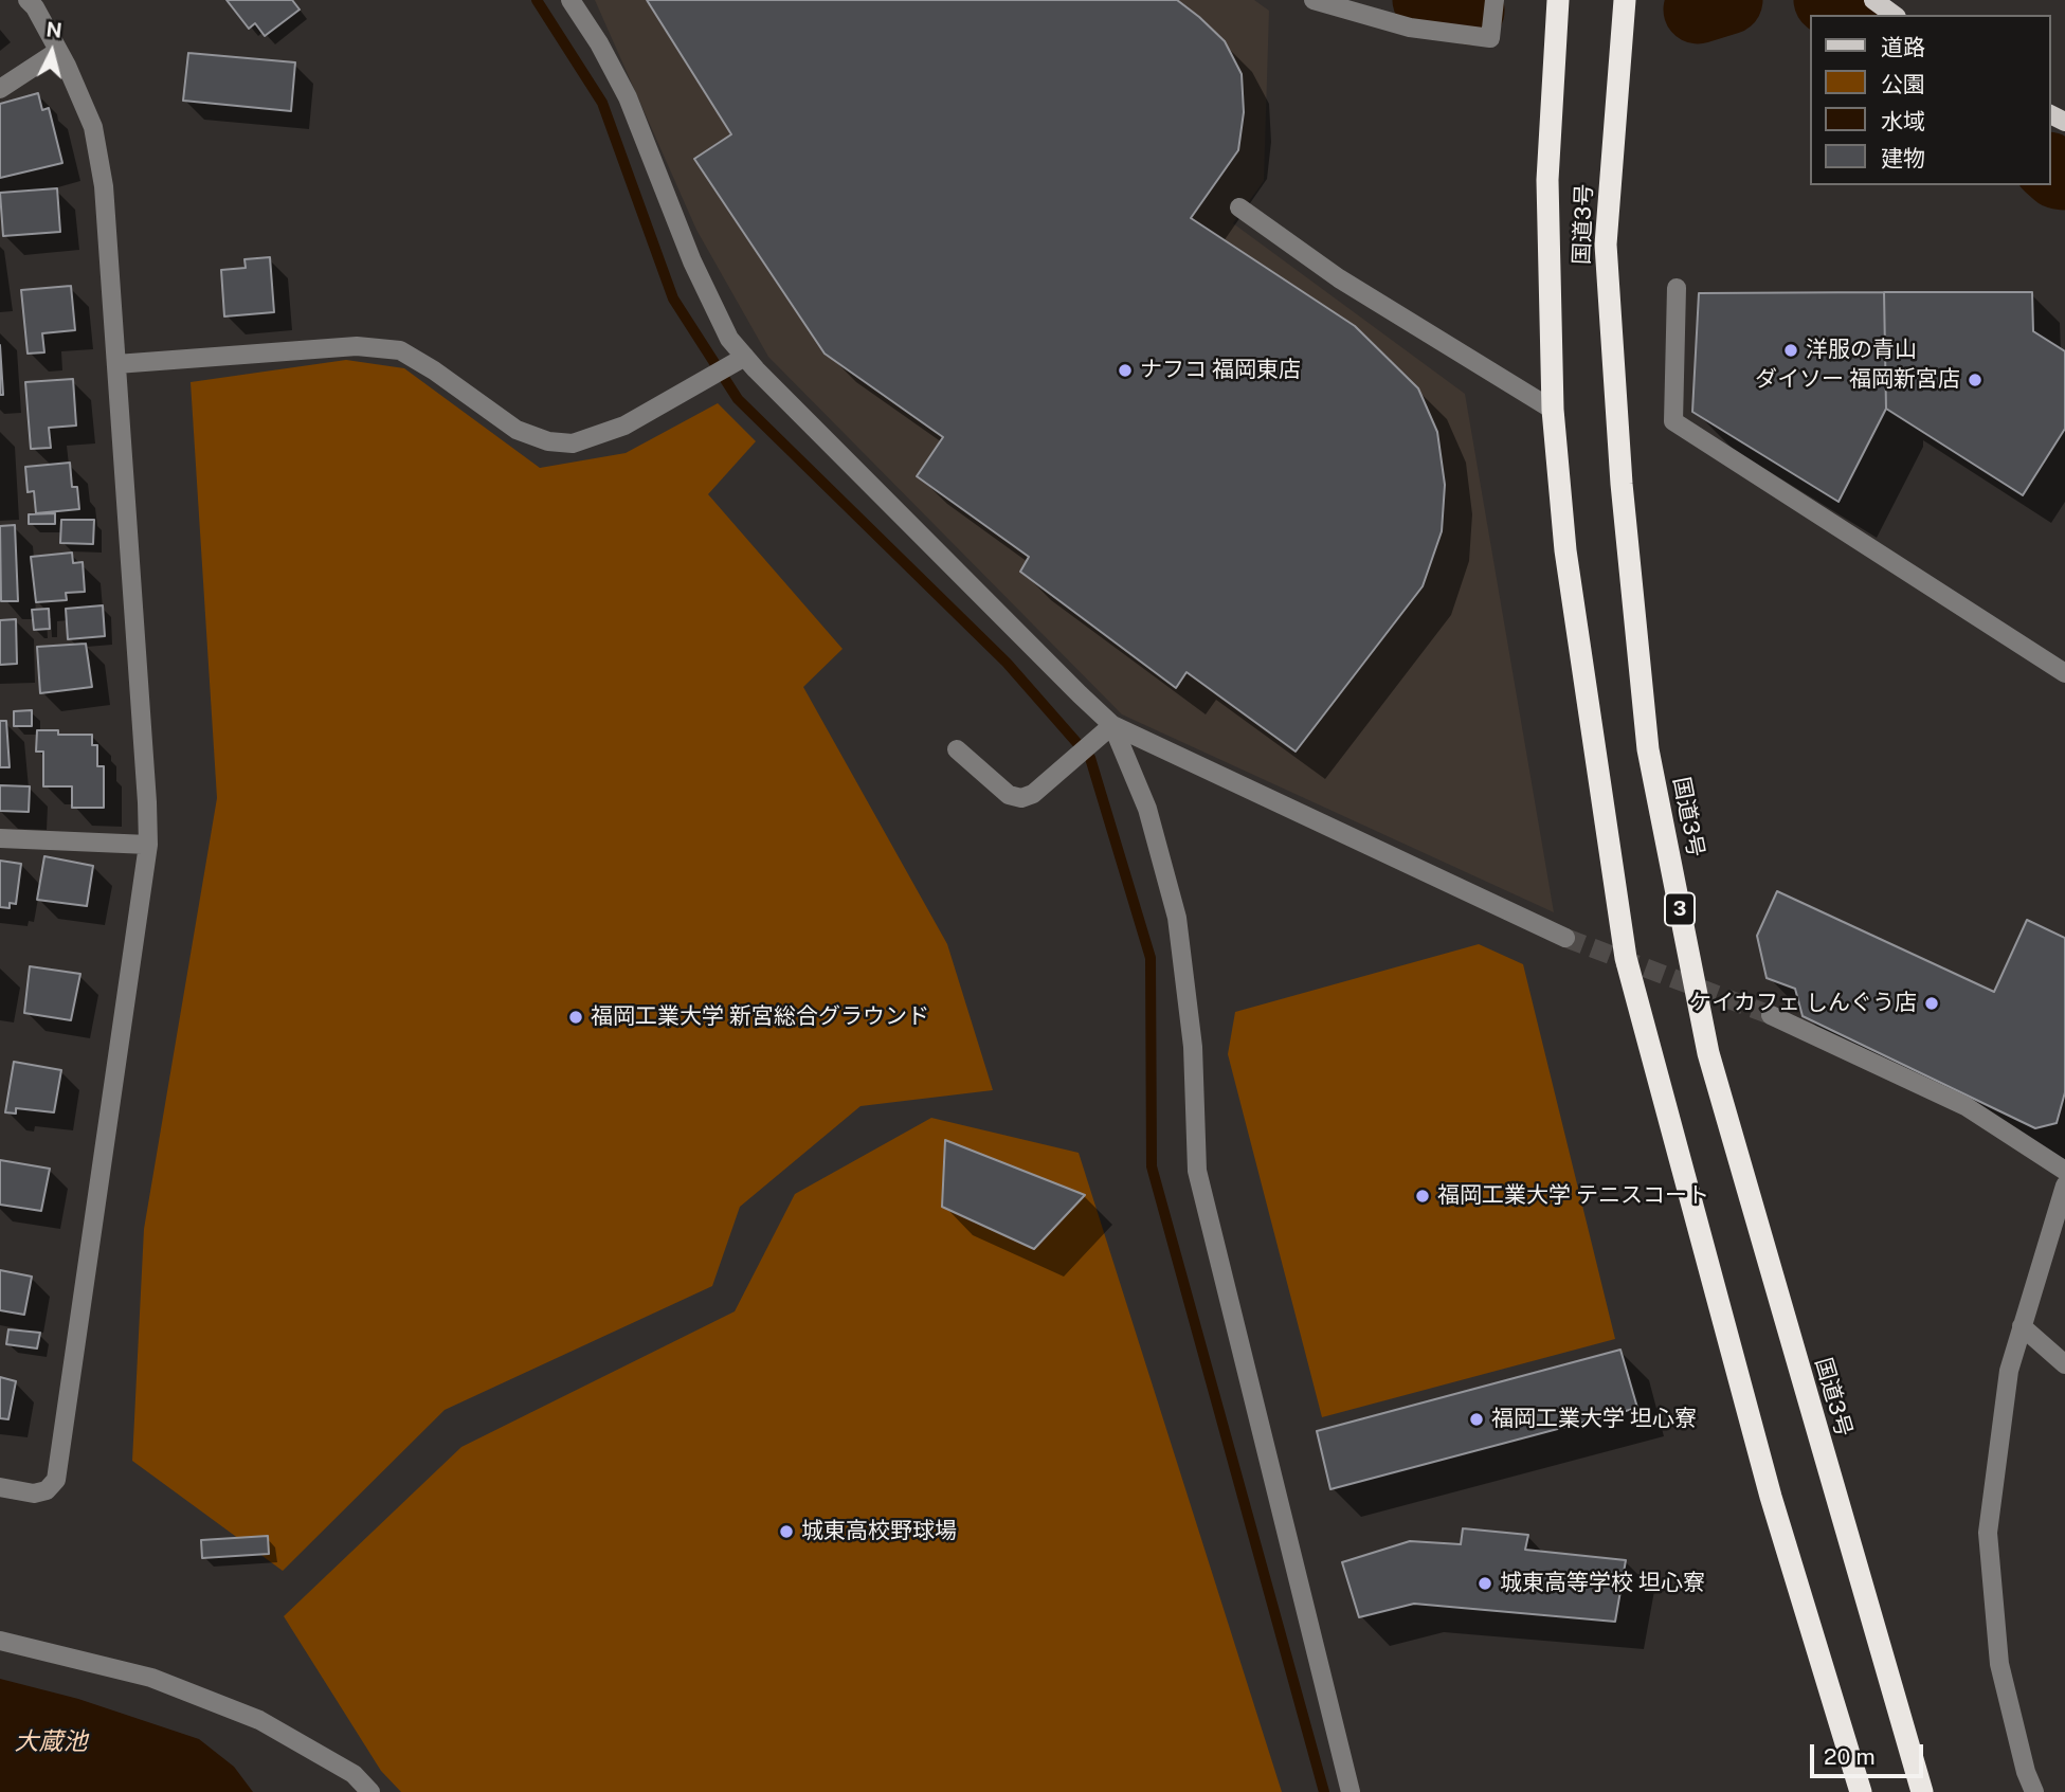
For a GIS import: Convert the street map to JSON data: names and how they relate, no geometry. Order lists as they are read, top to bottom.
{
  "streets": {
    "highway": ["国道3号", "3"]
  },
  "water": ["大蔵池"],
  "places": [
    "洋服の青山",
    "ナフコ 福岡東店",
    "ダイソー 福岡新宮店",
    "ケイカフェ しんぐう店",
    "福岡工業大学 新宮総合グラウンド",
    "福岡工業大学 テニスコート",
    "福岡工業大学 坦心寮",
    "城東高校野球場",
    "城東高等学校 坦心寮"
  ],
  "legend": [
    "道路",
    "公園",
    "水域",
    "建物"
  ],
  "scale_bar": "20 m",
  "north": "top"
}
